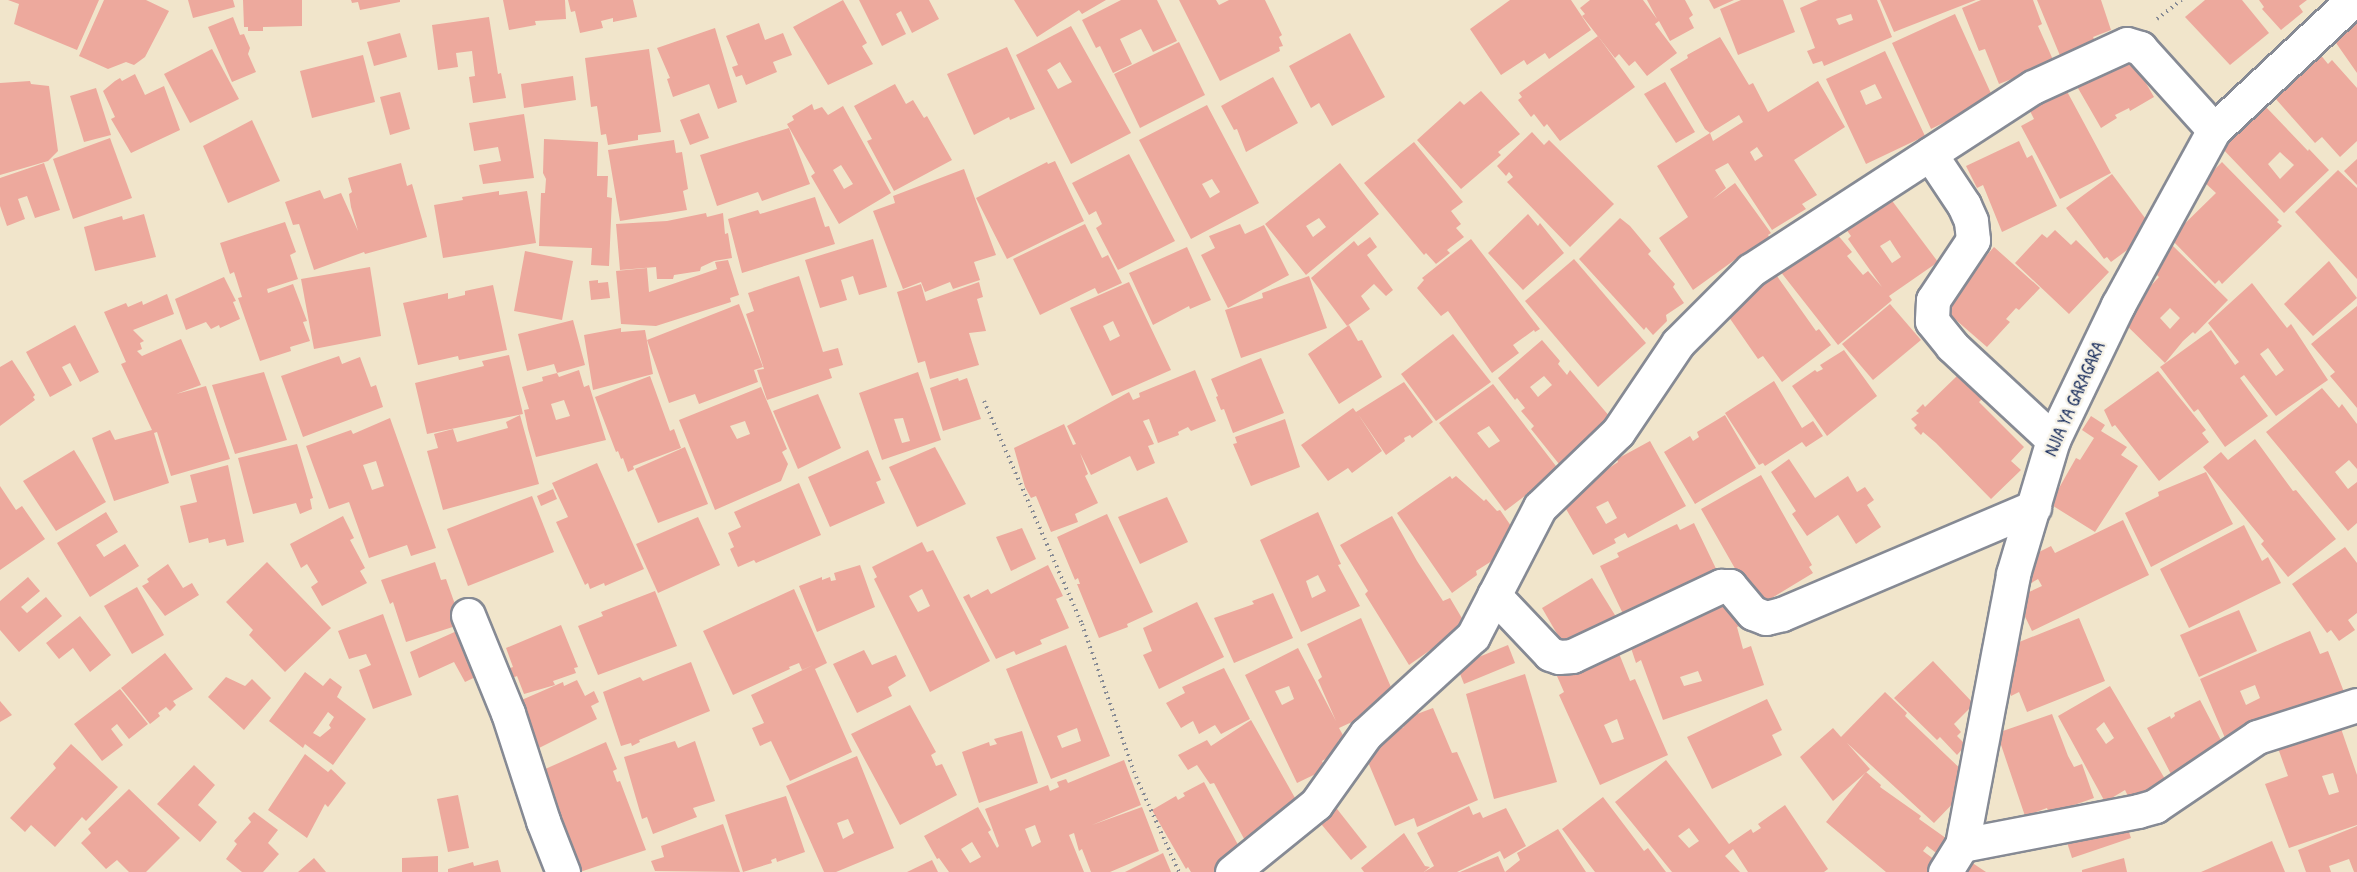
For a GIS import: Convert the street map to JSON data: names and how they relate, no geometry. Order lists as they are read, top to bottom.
{
  "streets": {
    "street": ["NJIA YA GARAGARA"]
  }
}
